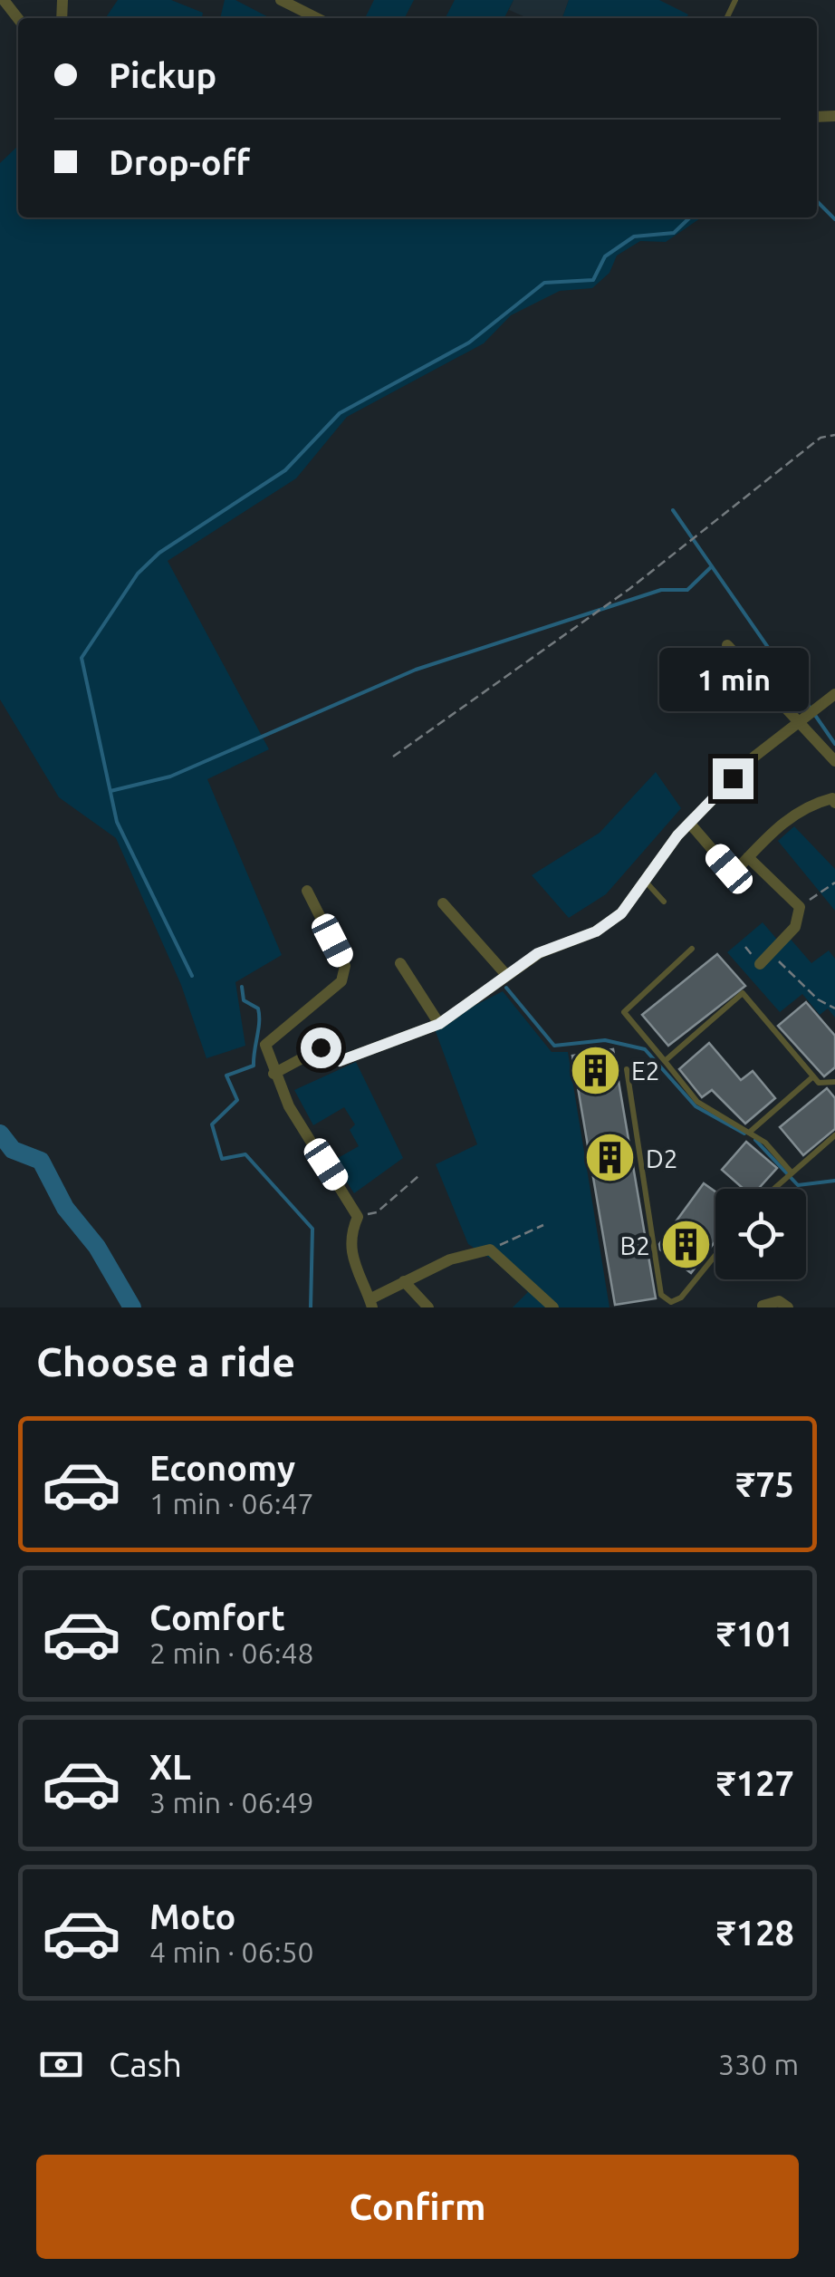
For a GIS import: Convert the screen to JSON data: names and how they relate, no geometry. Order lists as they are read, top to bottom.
{
  "places": {
    "building": ["E2", "D2", "B2"]
  },
  "page": {
    "banner": ["Pickup", "Drop-off"],
    "bubble": "1 min",
    "heading": "Choose a ride",
    "list": [
      {
        "name": "Economy",
        "note": "1 min · 06:47",
        "value": "₹75"
      },
      {
        "name": "Comfort",
        "note": "2 min · 06:48",
        "value": "₹101"
      },
      {
        "name": "XL",
        "note": "3 min · 06:49",
        "value": "₹127"
      },
      {
        "name": "Moto",
        "note": "4 min · 06:50",
        "value": "₹128"
      }
    ],
    "pay": ["Cash", "330 m"],
    "buttons": "Confirm"
  }
}
